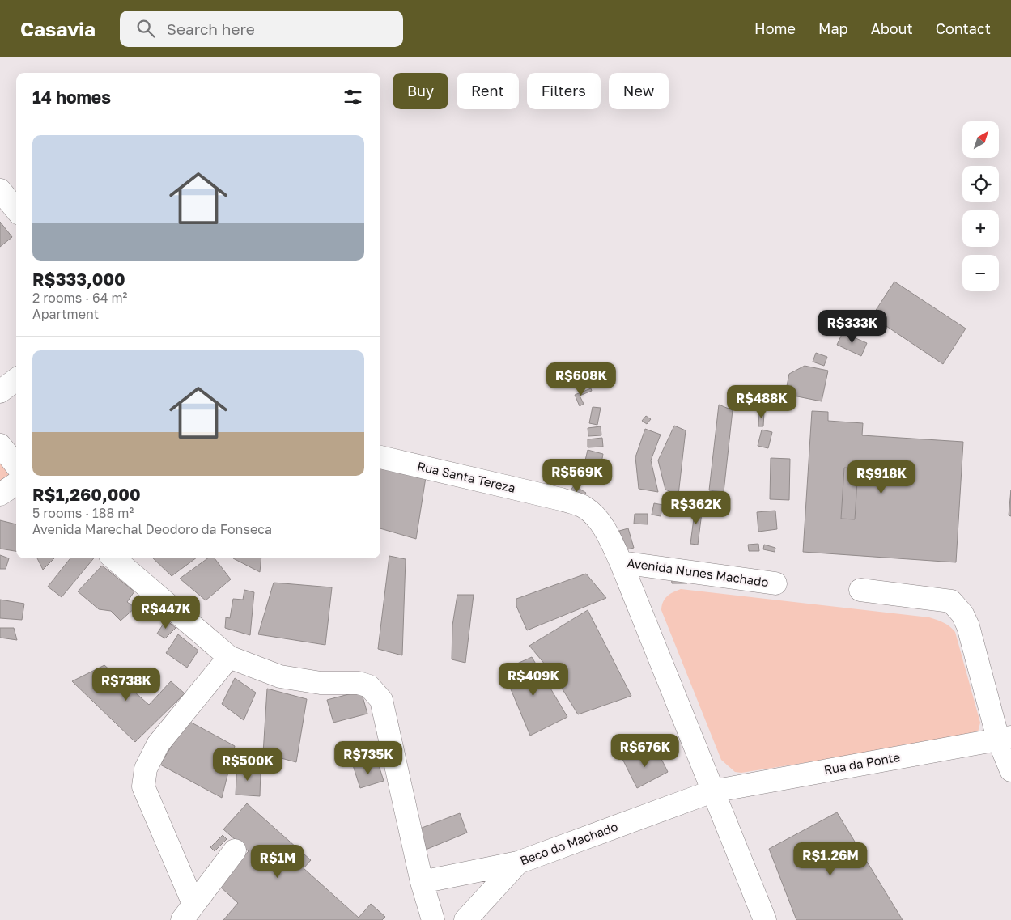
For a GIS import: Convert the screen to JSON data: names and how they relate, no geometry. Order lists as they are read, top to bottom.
{
  "streets": {
    "street": [
      "Rua Santa Tereza",
      "Avenida Nunes Machado",
      "Rua da Ponte",
      "Beco do Machado"
    ]
  },
  "crossings": [
    ["Rua Santa Tereza", "Avenida Nunes Machado"],
    ["Rua Santa Tereza", "Rua da Ponte"],
    ["Rua Santa Tereza", "Beco do Machado"],
    ["Rua da Ponte", "Beco do Machado"]
  ],
  "north": "top right",
  "page": {
    "header": "Casavia",
    "search": "Search here",
    "nav": [
      "Home",
      "Map",
      "About",
      "Contact"
    ],
    "chip": [
      "Buy",
      "Rent",
      "Filters",
      "New"
    ],
    "heading": "14 homes",
    "map_buttons": ["+", "−"],
    "list": [
      {
        "name": "R$333,000",
        "note": "2 rooms · 64 m² · Apartment"
      },
      {
        "name": "R$1,260,000",
        "note": "5 rooms · 188 m² · Avenida Marechal Deodoro da Fonseca"
      }
    ],
    "price": [
      "R$333K",
      "R$608K",
      "R$488K",
      "R$569K",
      "R$918K",
      "R$362K",
      "R$447K",
      "R$409K",
      "R$738K",
      "R$676K",
      "R$735K",
      "R$500K",
      "R$1.26M",
      "R$1M"
    ]
  }
}
